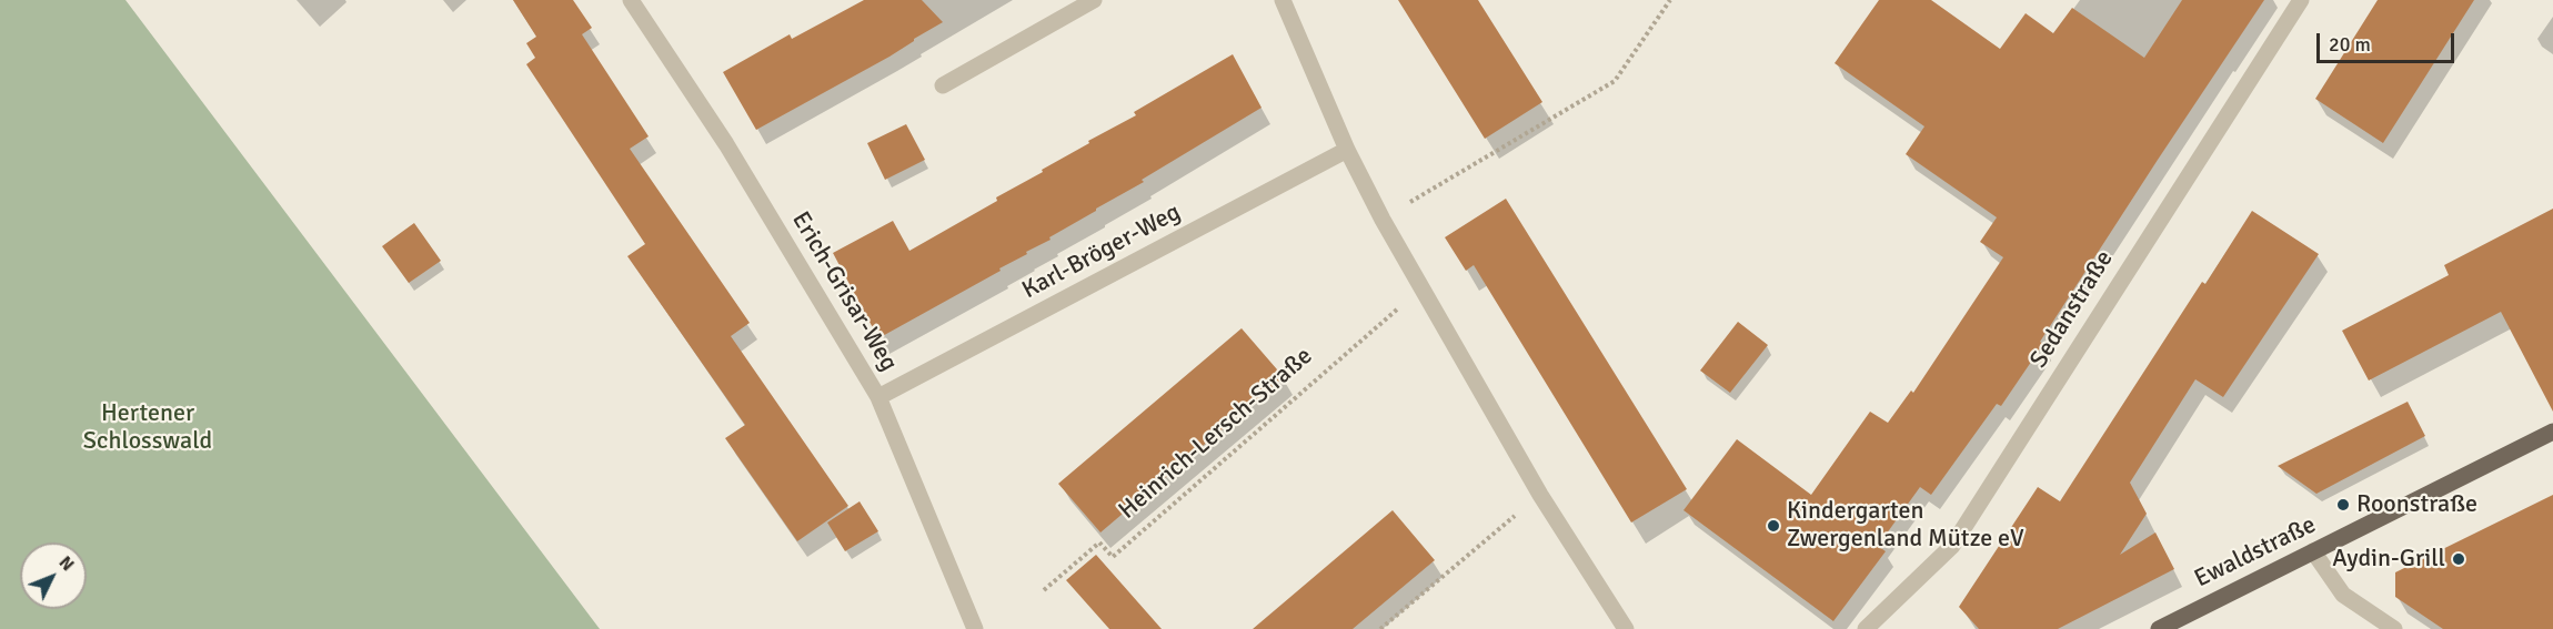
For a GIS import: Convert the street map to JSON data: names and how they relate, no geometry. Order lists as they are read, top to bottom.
{
  "streets": {
    "main road": ["Ewaldstraße"],
    "street": ["Karl-Bröger-Weg", "Erich-Grisar-Weg", "Sedanstraße"],
    "path": ["Heinrich-Lersch-Straße"]
  },
  "crossings": [
    ["Karl-Bröger-Weg", "Erich-Grisar-Weg"]
  ],
  "parks": ["Hertener Schlosswald"],
  "places": ["Roonstraße", "Kindergarten Zwergenland Mütze eV", "Aydin-Grill"],
  "scale_bar": "20 m",
  "north": "top right"
}
